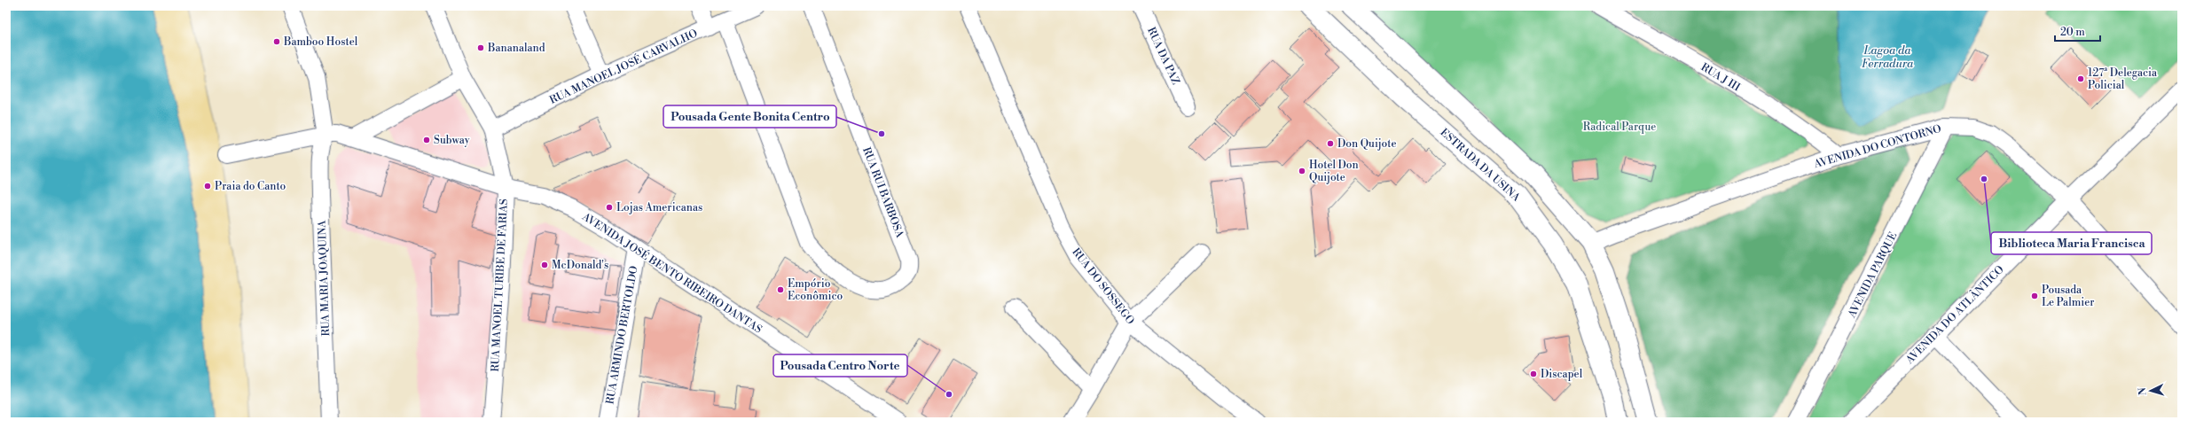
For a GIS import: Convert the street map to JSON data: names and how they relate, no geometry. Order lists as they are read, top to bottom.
{
  "streets": {
    "main road": ["ESTRADA DA USINA"],
    "street": [
      "RUA DA PAZ",
      "RUA MANOEL JOSÉ CARVALHO",
      "RUA J III",
      "AVENIDA DO CONTORNO",
      "RUA RUI BARBOSA",
      "AVENIDA JOSÉ BENTO RIBEIRO DANTAS",
      "AVENIDA PARQUE",
      "RUA MARIA JOAQUINA",
      "RUA MANOEL TURIBE DE FARIAS",
      "RUA DO SOSSEGO",
      "AVENIDA DO ATLÂNTICO",
      "RUA ARMINDO BERTOLDO"
    ]
  },
  "crossings": [
    ["RUA MANOEL JOSÉ CARVALHO", "RUA RUI BARBOSA"],
    ["RUA MANOEL JOSÉ CARVALHO", "RUA MANOEL TURIBE DE FARIAS"],
    ["RUA J III", "AVENIDA DO CONTORNO"],
    ["AVENIDA DO CONTORNO", "AVENIDA PARQUE"],
    ["AVENIDA DO CONTORNO", "AVENIDA DO ATLÂNTICO"],
    ["AVENIDA JOSÉ BENTO RIBEIRO DANTAS", "RUA MARIA JOAQUINA"],
    ["AVENIDA JOSÉ BENTO RIBEIRO DANTAS", "RUA MANOEL TURIBE DE FARIAS"],
    ["AVENIDA JOSÉ BENTO RIBEIRO DANTAS", "RUA ARMINDO BERTOLDO"]
  ],
  "water": ["Lagoa da Ferradura"],
  "parks": ["Radical Parque"],
  "places": [
    "Bamboo Hostel",
    "Bananaland",
    "127ª Delegacia Policial",
    "Pousada Gente Bonita Centro",
    "Subway",
    "Don Quijote",
    "Hotel Don Quijote",
    "Biblioteca Maria Francisca",
    "Praia do Canto",
    "Lojas Americanas",
    "McDonald's",
    "Empório Econômico",
    "Pousada Le Palmier",
    "Discapel",
    "Pousada Centro Norte"
  ],
  "scale_bar": "20 m",
  "north": "left"
}
